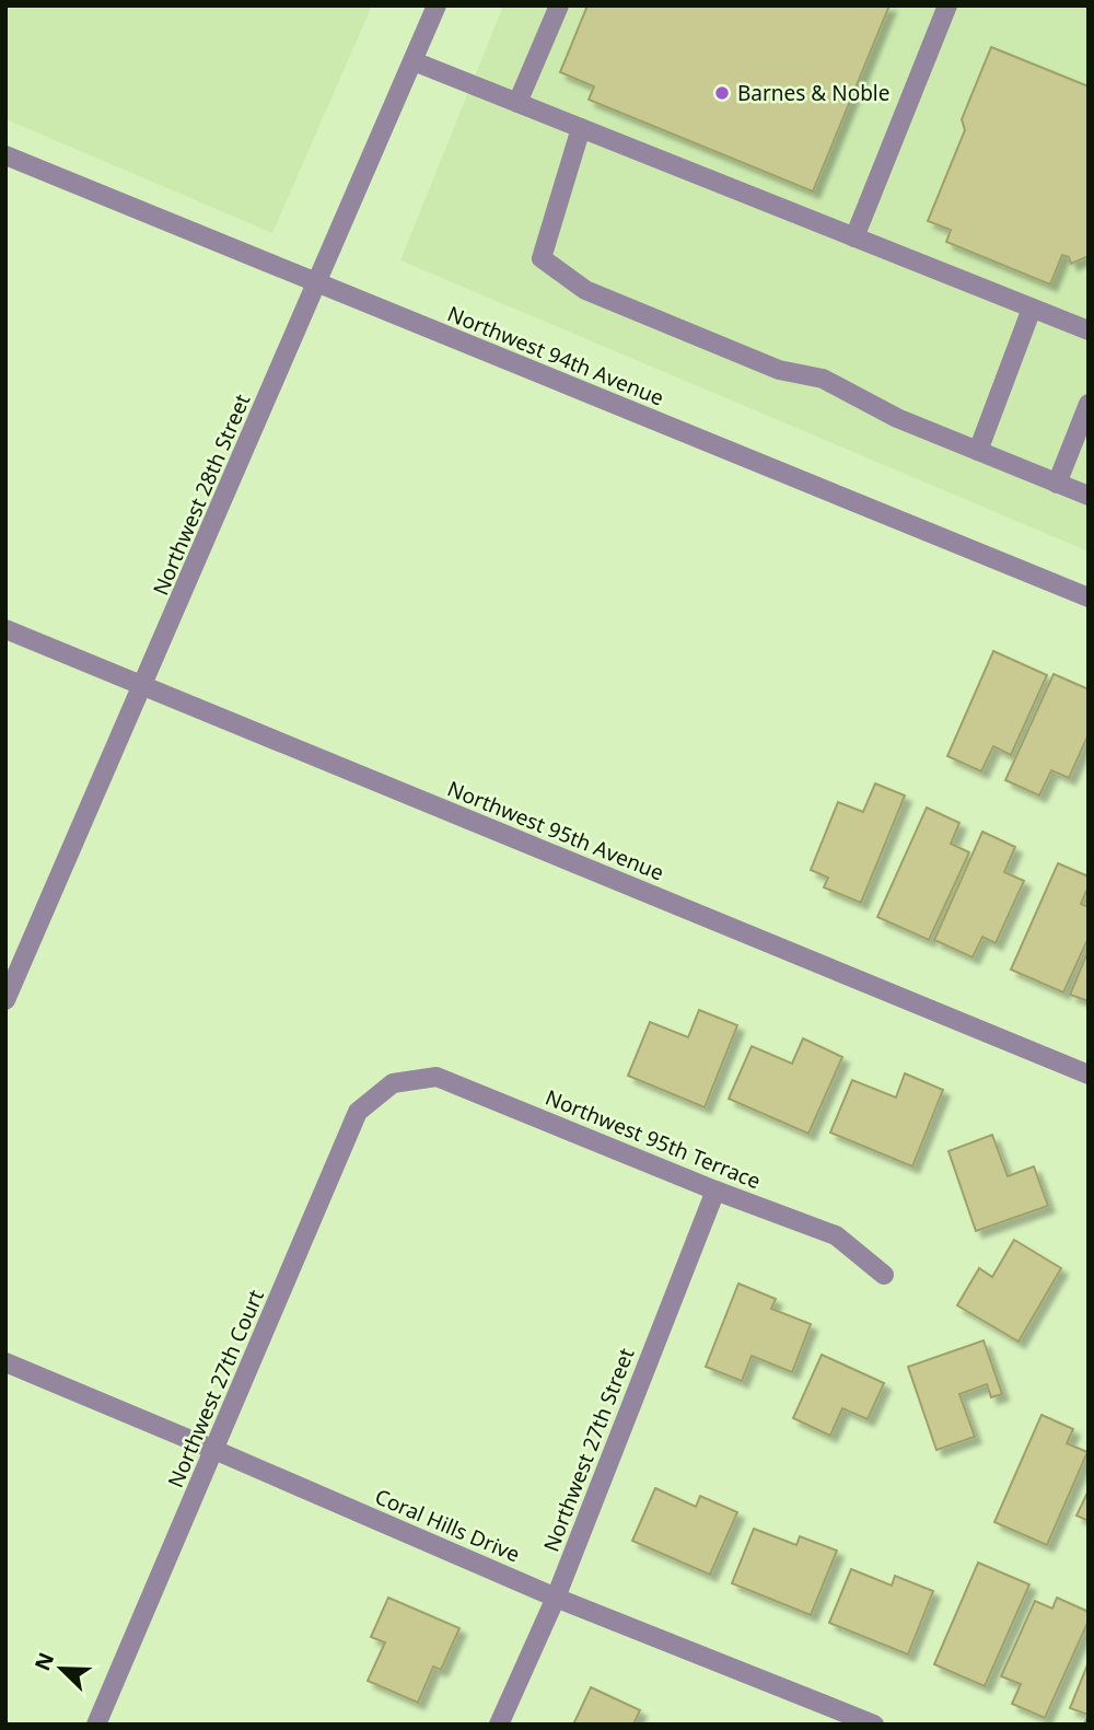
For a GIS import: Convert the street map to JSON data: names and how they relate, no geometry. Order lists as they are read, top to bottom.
{
  "streets": {
    "street": [
      "Northwest 94th Avenue",
      "Northwest 28th Street",
      "Northwest 95th Avenue",
      "Northwest 95th Terrace",
      "Northwest 27th Court",
      "Northwest 27th Street",
      "Coral Hills Drive"
    ]
  },
  "crossings": [
    ["Northwest 94th Avenue", "Northwest 28th Street"],
    ["Northwest 28th Street", "Northwest 95th Avenue"],
    ["Northwest 95th Terrace", "Northwest 27th Court"],
    ["Northwest 95th Terrace", "Northwest 27th Street"],
    ["Northwest 27th Court", "Coral Hills Drive"],
    ["Northwest 27th Street", "Coral Hills Drive"]
  ],
  "places": ["Barnes & Noble"],
  "north": "top left"
}
